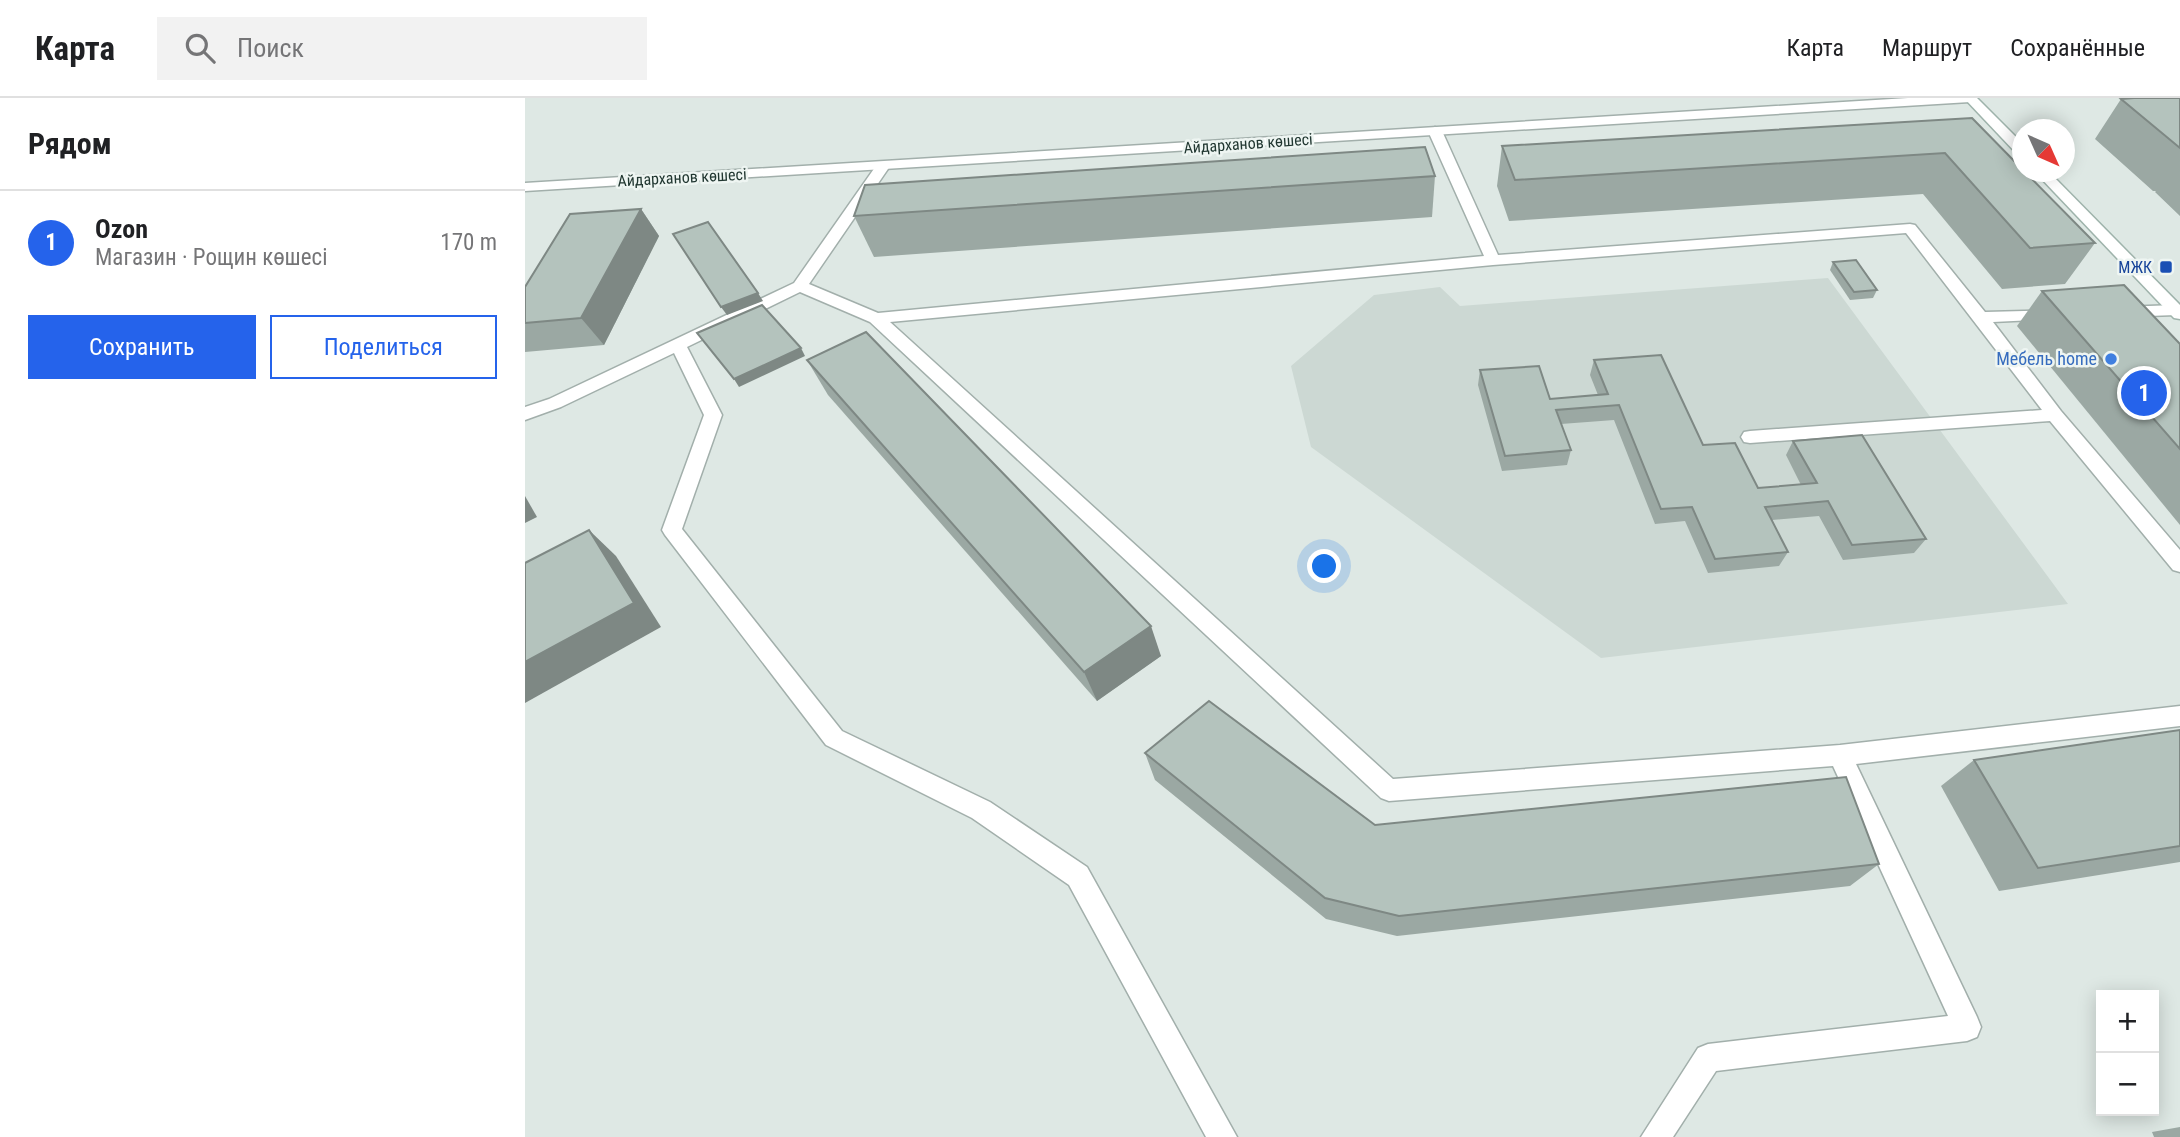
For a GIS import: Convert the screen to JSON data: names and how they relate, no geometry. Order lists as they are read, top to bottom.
{
  "streets": {
    "street": ["Айдарханов көшесі"]
  },
  "places": {
    "transit": ["МЖК"],
    "other": ["Мебель home"]
  },
  "north": "bottom right",
  "page": {
    "header": "Карта",
    "search": "Поиск",
    "nav": ["Карта", "Маршрут", "Сохранённые"],
    "heading": "Рядом",
    "list": [
      {
        "mark": "1",
        "name": "Ozon",
        "note": "Магазин · Рощин көшесі",
        "value": "170 m"
      }
    ],
    "buttons": ["Сохранить", "Поделиться"],
    "pins": "1",
    "map_buttons": ["+", "−"]
  }
}
